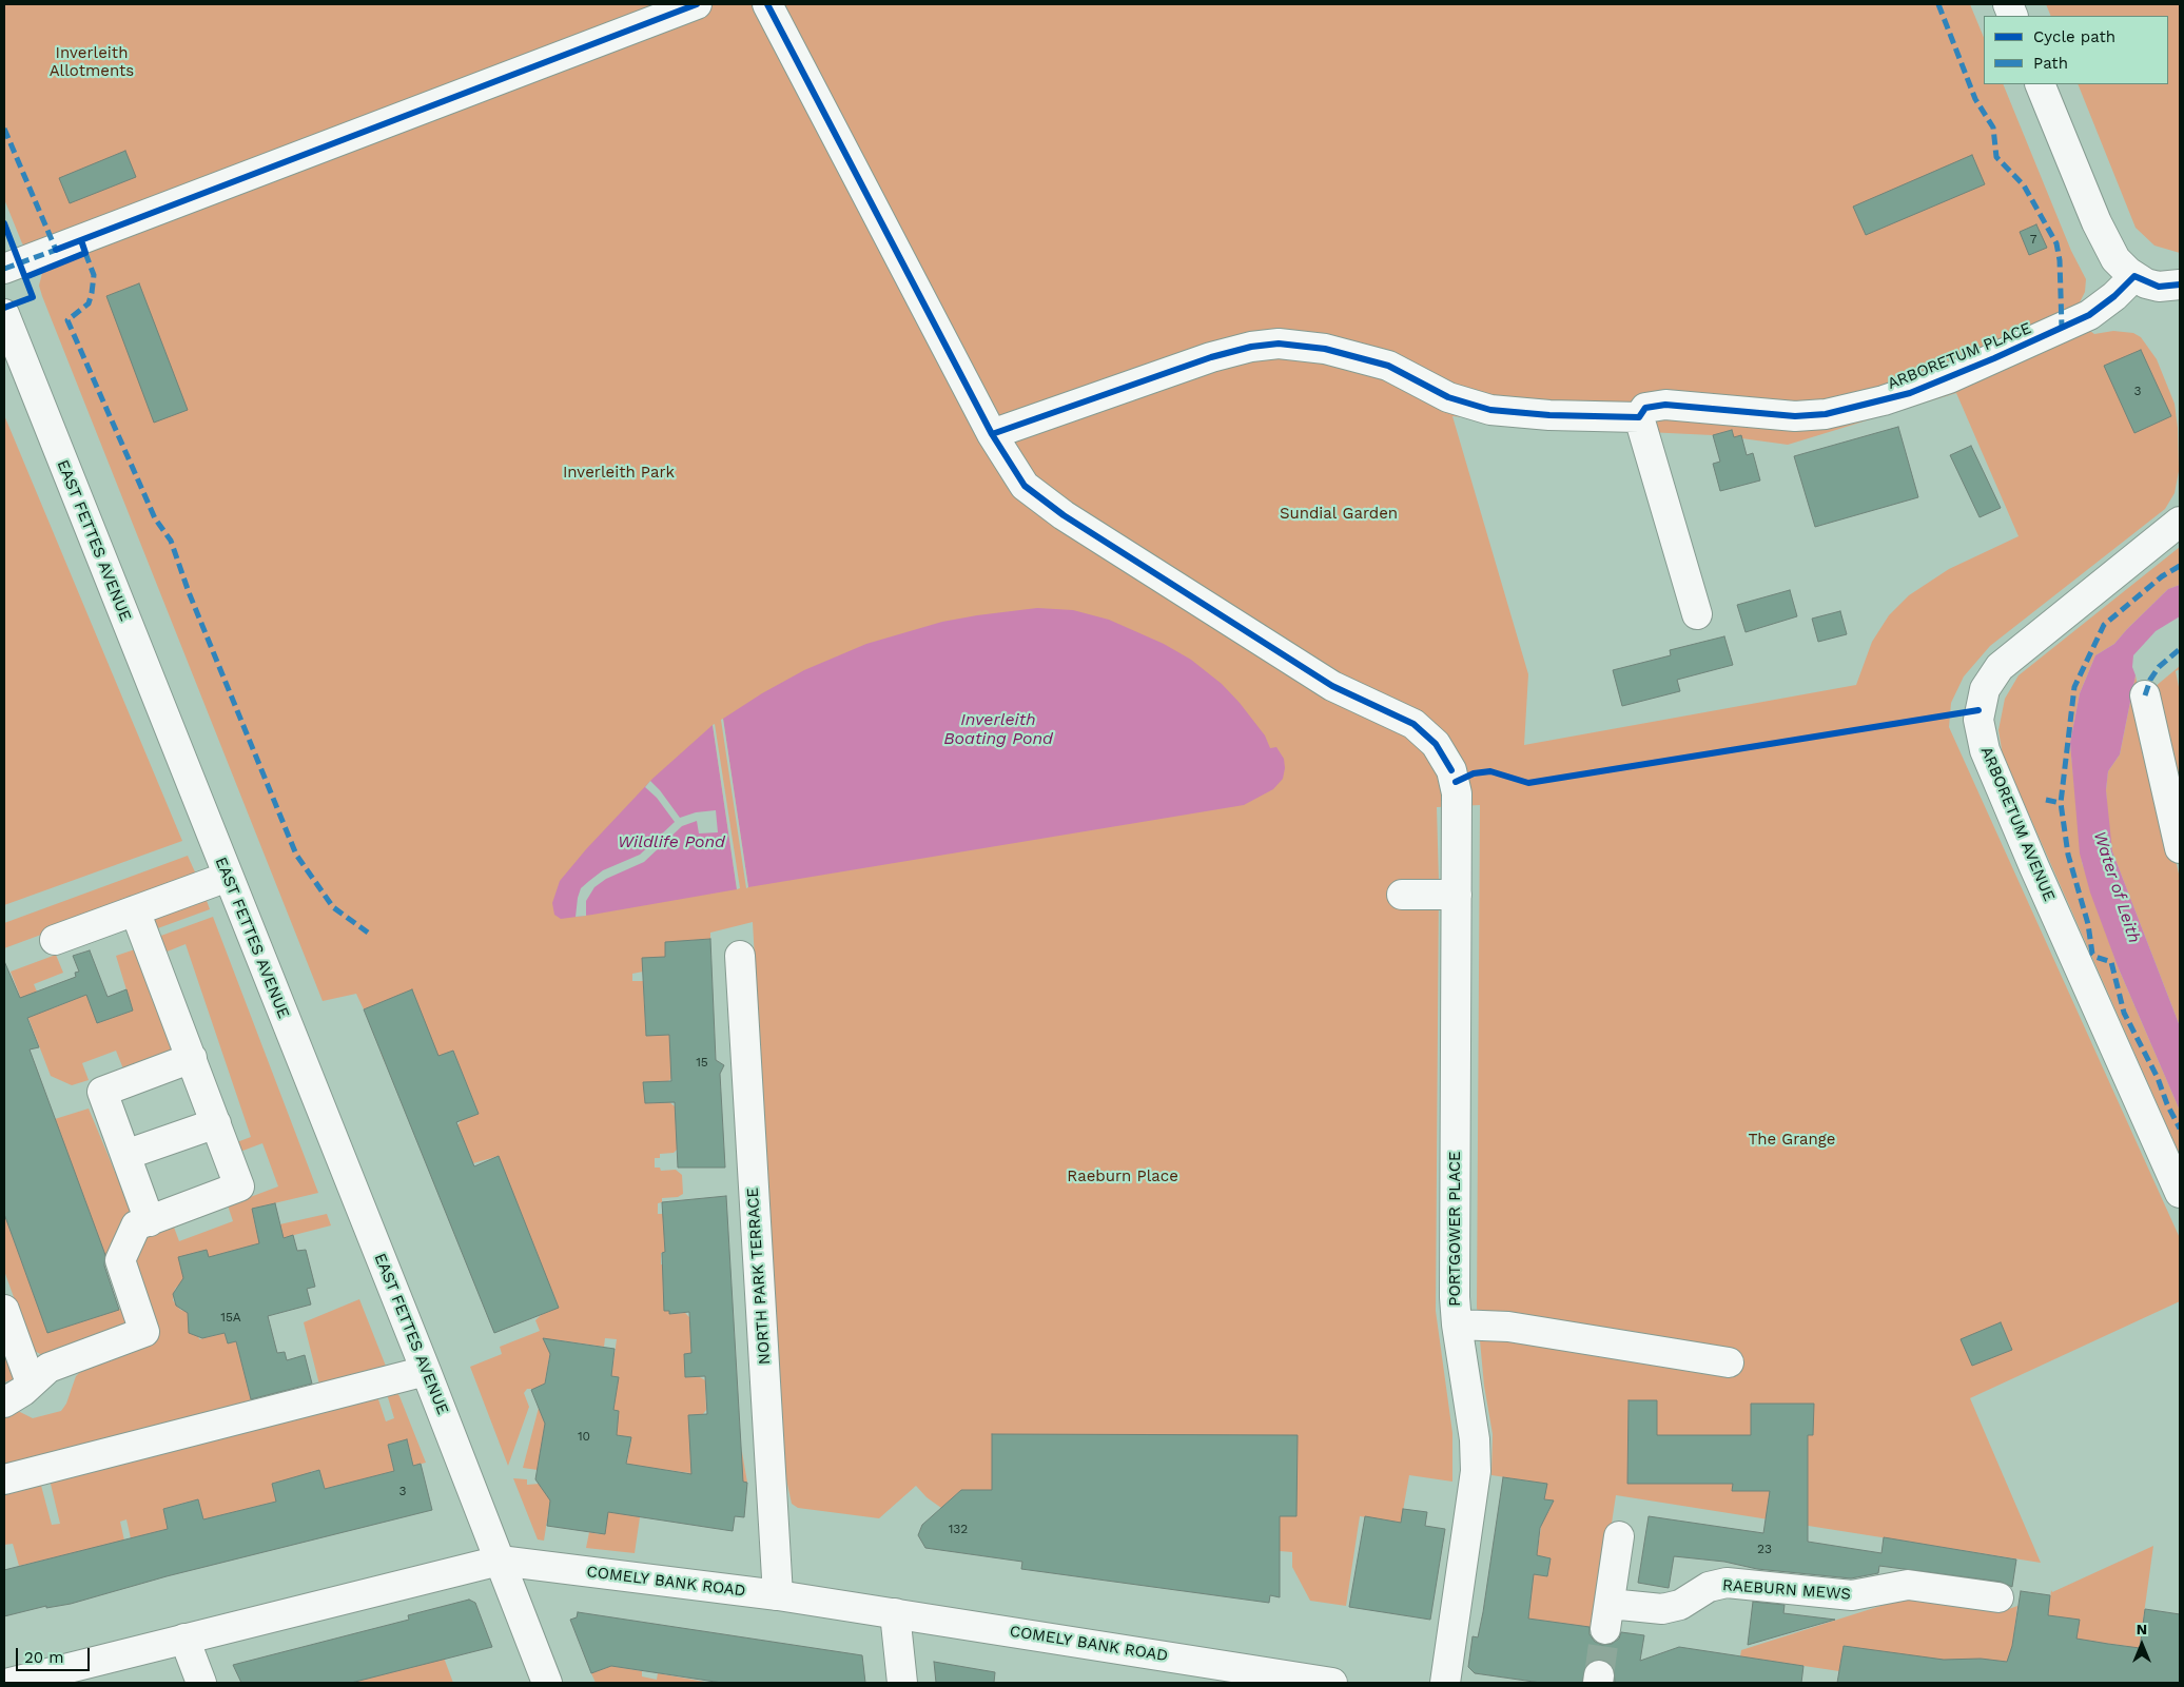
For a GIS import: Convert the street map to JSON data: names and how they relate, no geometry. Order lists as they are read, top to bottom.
{
  "streets": {
    "street": [
      "ARBORETUM PLACE",
      "EAST FETTES AVENUE",
      "ARBORETUM AVENUE",
      "PORTGOWER PLACE",
      "NORTH PARK TERRACE",
      "COMELY BANK ROAD",
      "RAEBURN MEWS"
    ]
  },
  "crossings": [
    ["EAST FETTES AVENUE", "COMELY BANK ROAD"],
    ["NORTH PARK TERRACE", "COMELY BANK ROAD"]
  ],
  "water": ["Inverleith Boating Pond", "Wildlife Pond", "Water of Leith"],
  "parks": [
    "Inverleith Allotments",
    "Inverleith Park",
    "Sundial Garden",
    "The Grange",
    "Raeburn Place"
  ],
  "house_numbers": [
    "7",
    "3",
    "15",
    "15A",
    "10",
    "3",
    "132",
    "23"
  ],
  "legend": ["Cycle path", "Path"],
  "scale_bar": "20 m",
  "north": "top"
}
